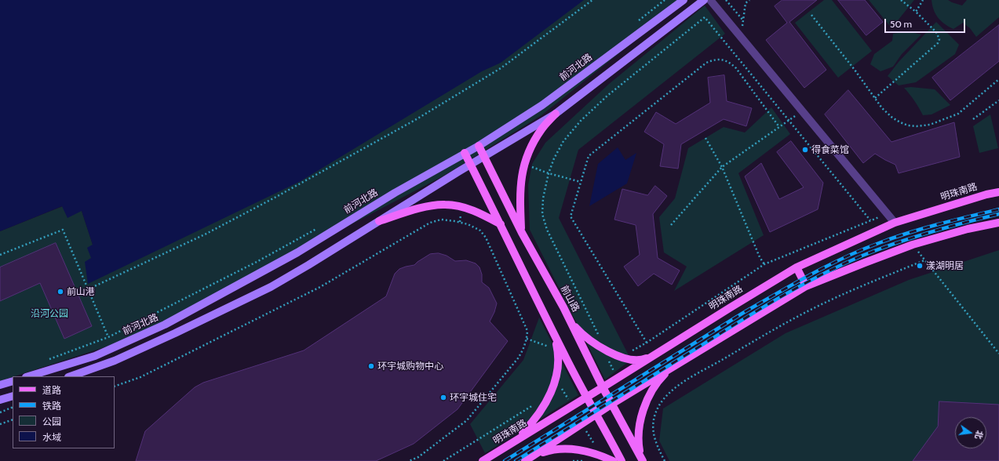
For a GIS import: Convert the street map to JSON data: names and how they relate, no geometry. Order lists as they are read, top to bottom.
{
  "streets": {
    "main road": ["前河北路", "明珠南路", "前山路"]
  },
  "crossings": [
    ["前河北路", "前山路"],
    ["明珠南路", "前山路"]
  ],
  "parks": ["沿河公园"],
  "places": [
    "得食菜馆",
    "漾湖明居",
    "前山港",
    "环宇城购物中心",
    "环宇城住宅"
  ],
  "legend": [
    "道路",
    "铁路",
    "公园",
    "水域"
  ],
  "scale_bar": "50 m",
  "north": "right"
}
